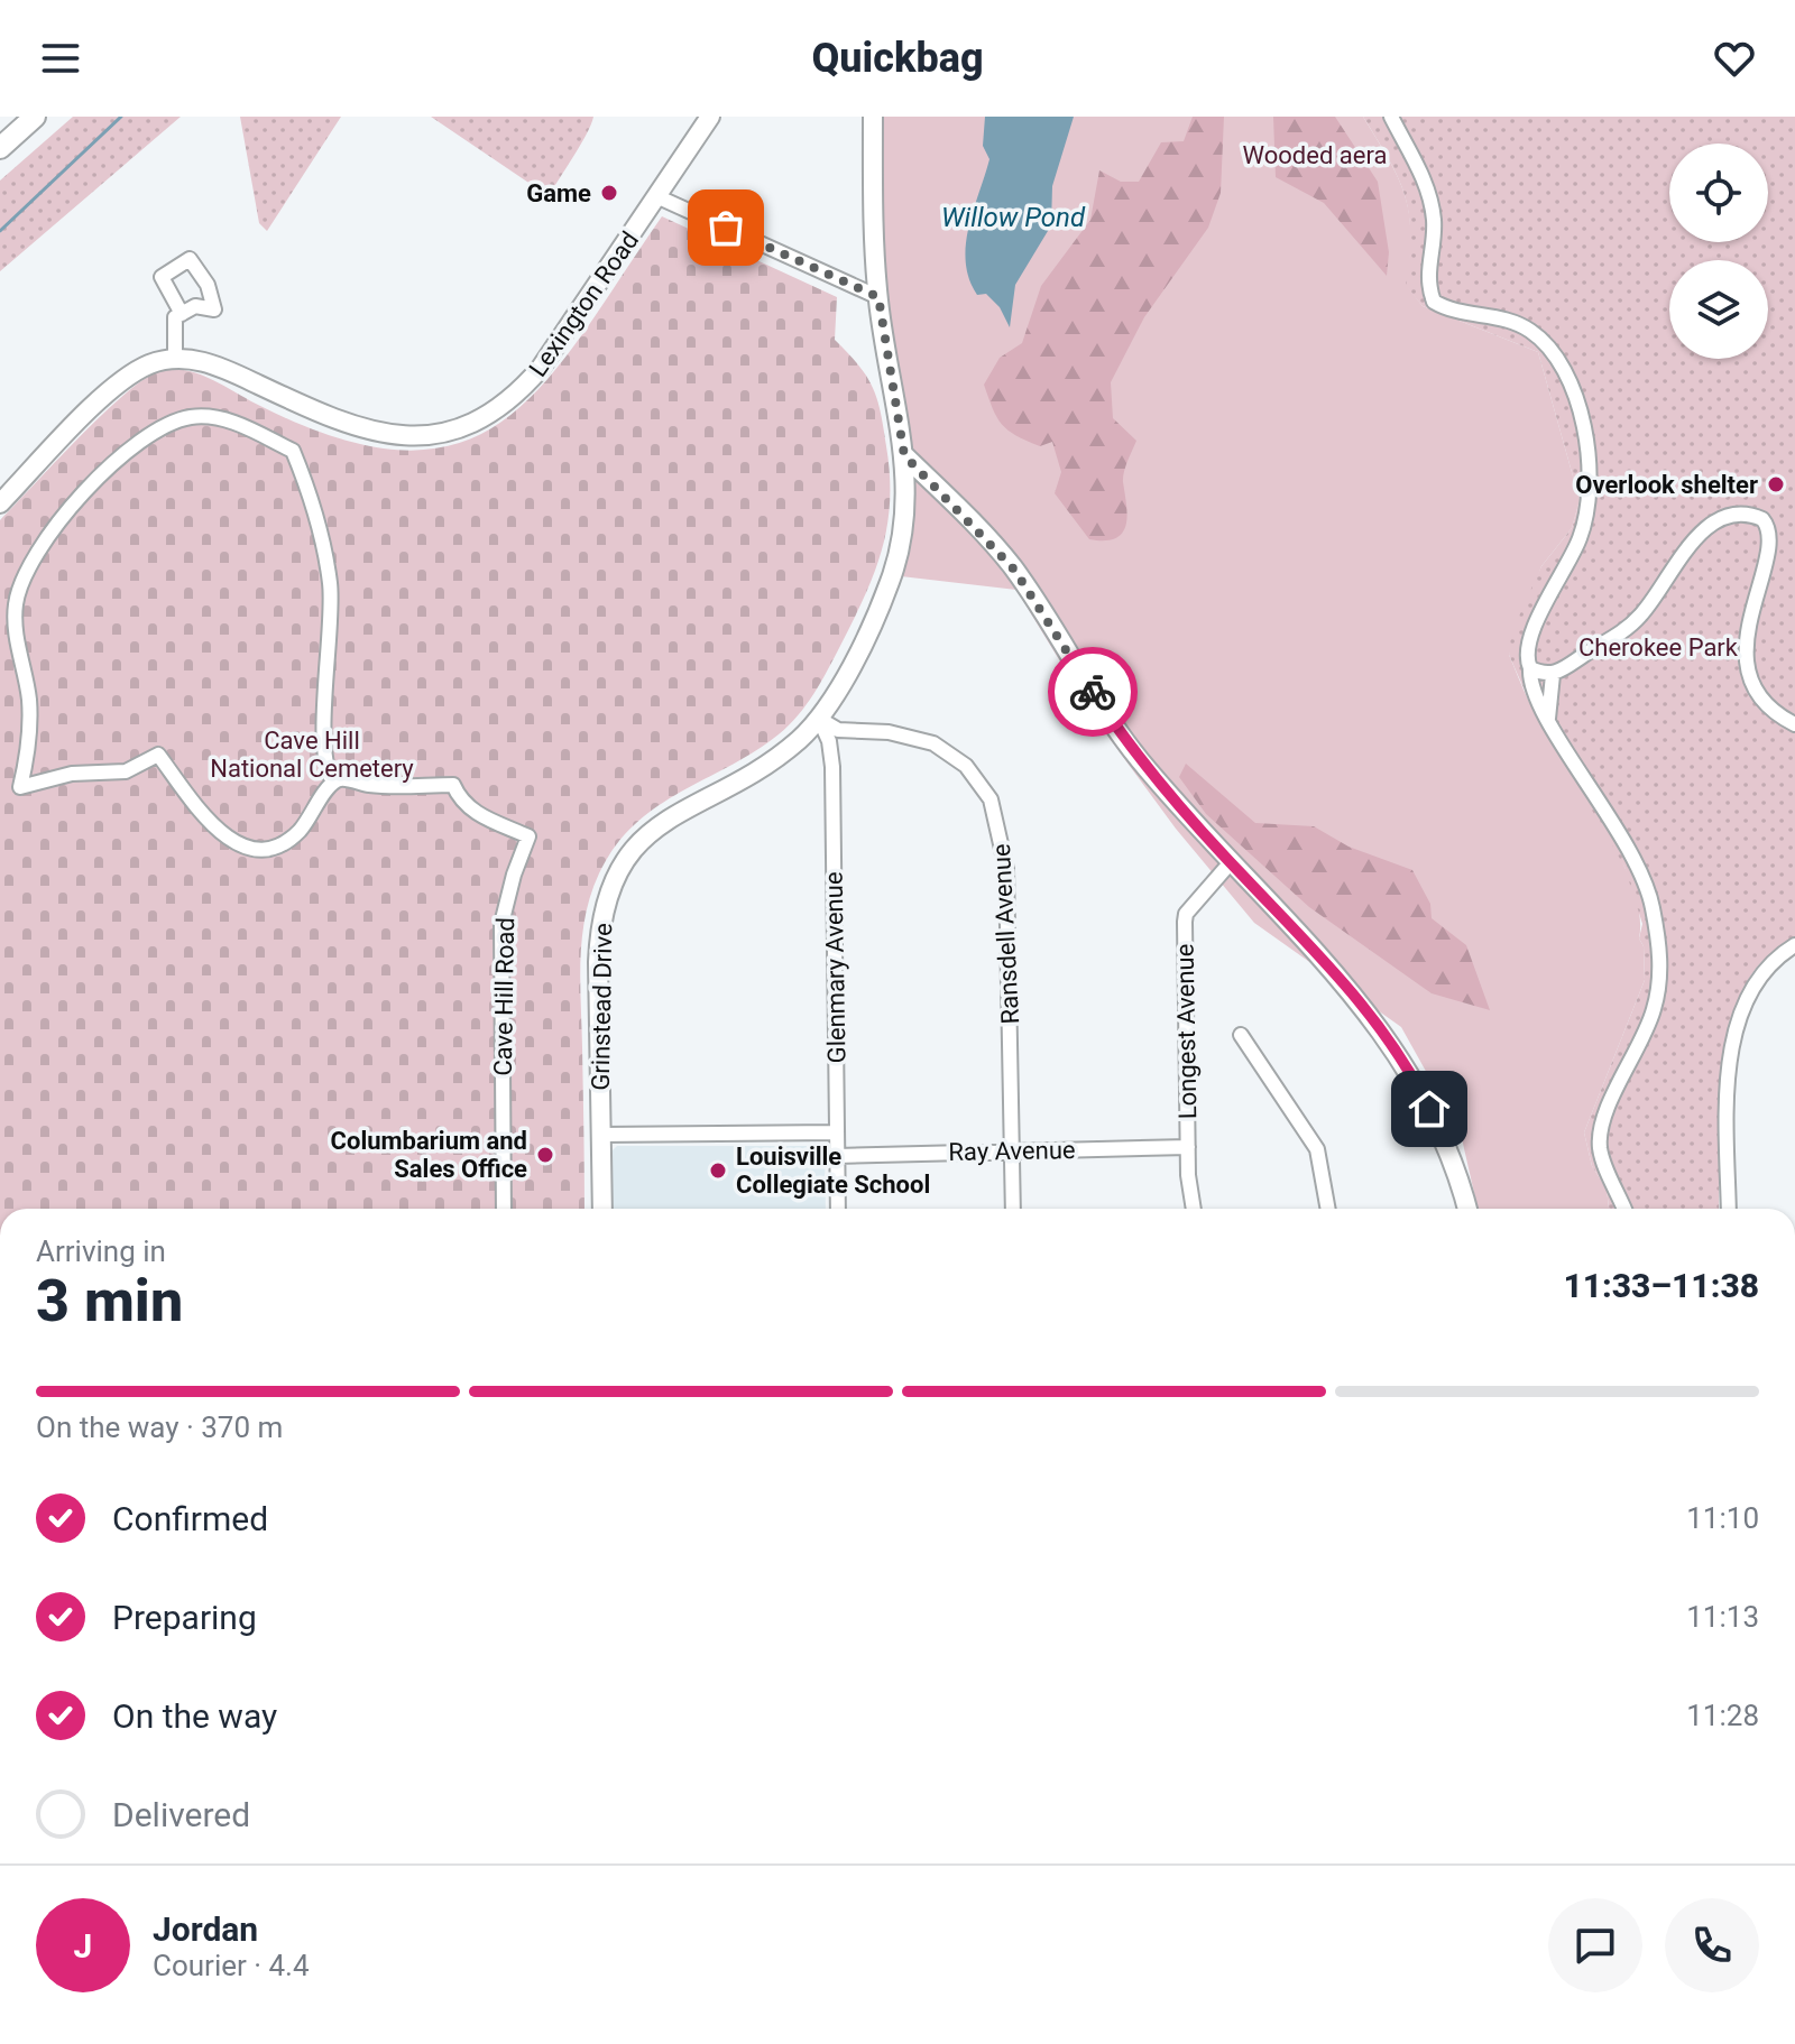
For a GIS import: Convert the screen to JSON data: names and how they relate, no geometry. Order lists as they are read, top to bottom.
{
  "streets": {
    "main road": ["Lexington Road", "Grinstead Drive"],
    "street": [
      "Ransdell Avenue",
      "Glenmary Avenue",
      "Cave Hill Road",
      "Longest Avenue",
      "Ray Avenue"
    ]
  },
  "crossings": [
    ["Ransdell Avenue", "Glenmary Avenue"],
    ["Ransdell Avenue", "Grinstead Drive"],
    ["Ransdell Avenue", "Ray Avenue"],
    ["Glenmary Avenue", "Grinstead Drive"],
    ["Glenmary Avenue", "Ray Avenue"],
    ["Longest Avenue", "Ray Avenue"]
  ],
  "water": ["Willow Pond"],
  "parks": ["Wooded aera", "Cherokee Park", "Cave Hill National Cemetery"],
  "places": [
    "Game",
    "Overlook shelter",
    "Columbarium and Sales Office",
    "Louisville Collegiate School"
  ],
  "page": {
    "header": "Quickbag",
    "heading": ["3 min", "Arriving in", "11:33–11:38"],
    "panel": ["Jordan", "Courier · 4.4"],
    "bar": "On the way · 370 m",
    "list": [
      ["Confirmed", "11:10"],
      ["Preparing", "11:13"],
      ["On the way", "11:28"],
      "Delivered"
    ],
    "round": "J"
  }
}
